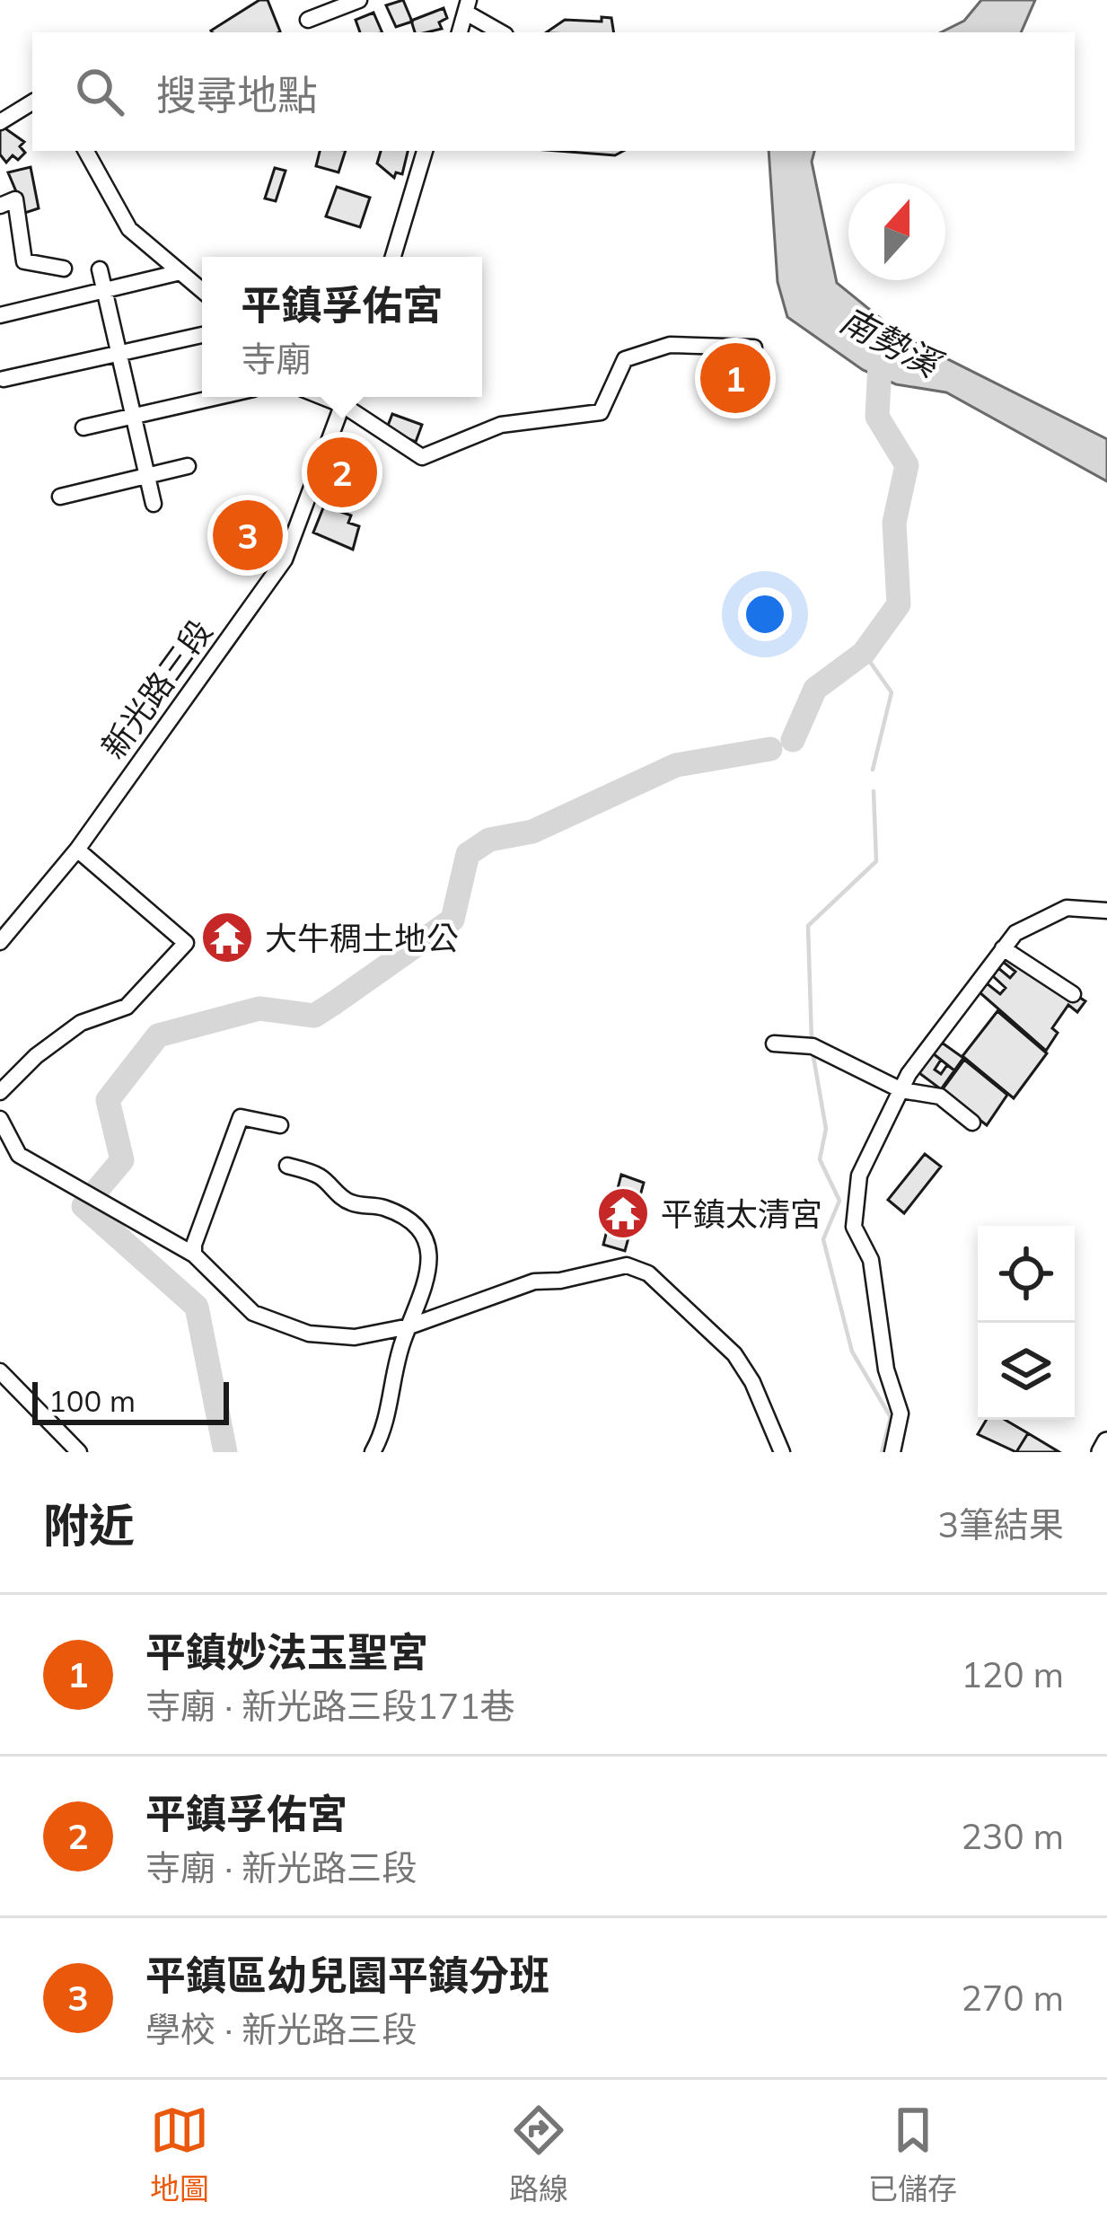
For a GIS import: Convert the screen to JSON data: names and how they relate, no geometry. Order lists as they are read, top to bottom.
{
  "streets": {
    "street": ["新光路三段"]
  },
  "water": ["南勢溪"],
  "places": {
    "temple": ["大牛稠土地公", "平鎮太清宮"]
  },
  "scale_bar": "100 m",
  "north": "top",
  "page": {
    "search": "搜尋地點",
    "popup": ["平鎮孚佑宮", "寺廟"],
    "pins": ["1", "2", "3"],
    "scale": "100 m",
    "heading": ["附近", "3筆結果"],
    "list": [
      {
        "mark": "1",
        "name": "平鎮妙法玉聖宮",
        "note": "寺廟 · 新光路三段171巷",
        "value": "120 m"
      },
      {
        "mark": "2",
        "name": "平鎮孚佑宮",
        "note": "寺廟 · 新光路三段",
        "value": "230 m"
      },
      {
        "mark": "3",
        "name": "平鎮區幼兒園平鎮分班",
        "note": "學校 · 新光路三段",
        "value": "270 m"
      }
    ],
    "nav": ["地圖", "路線", "已儲存"]
  }
}
